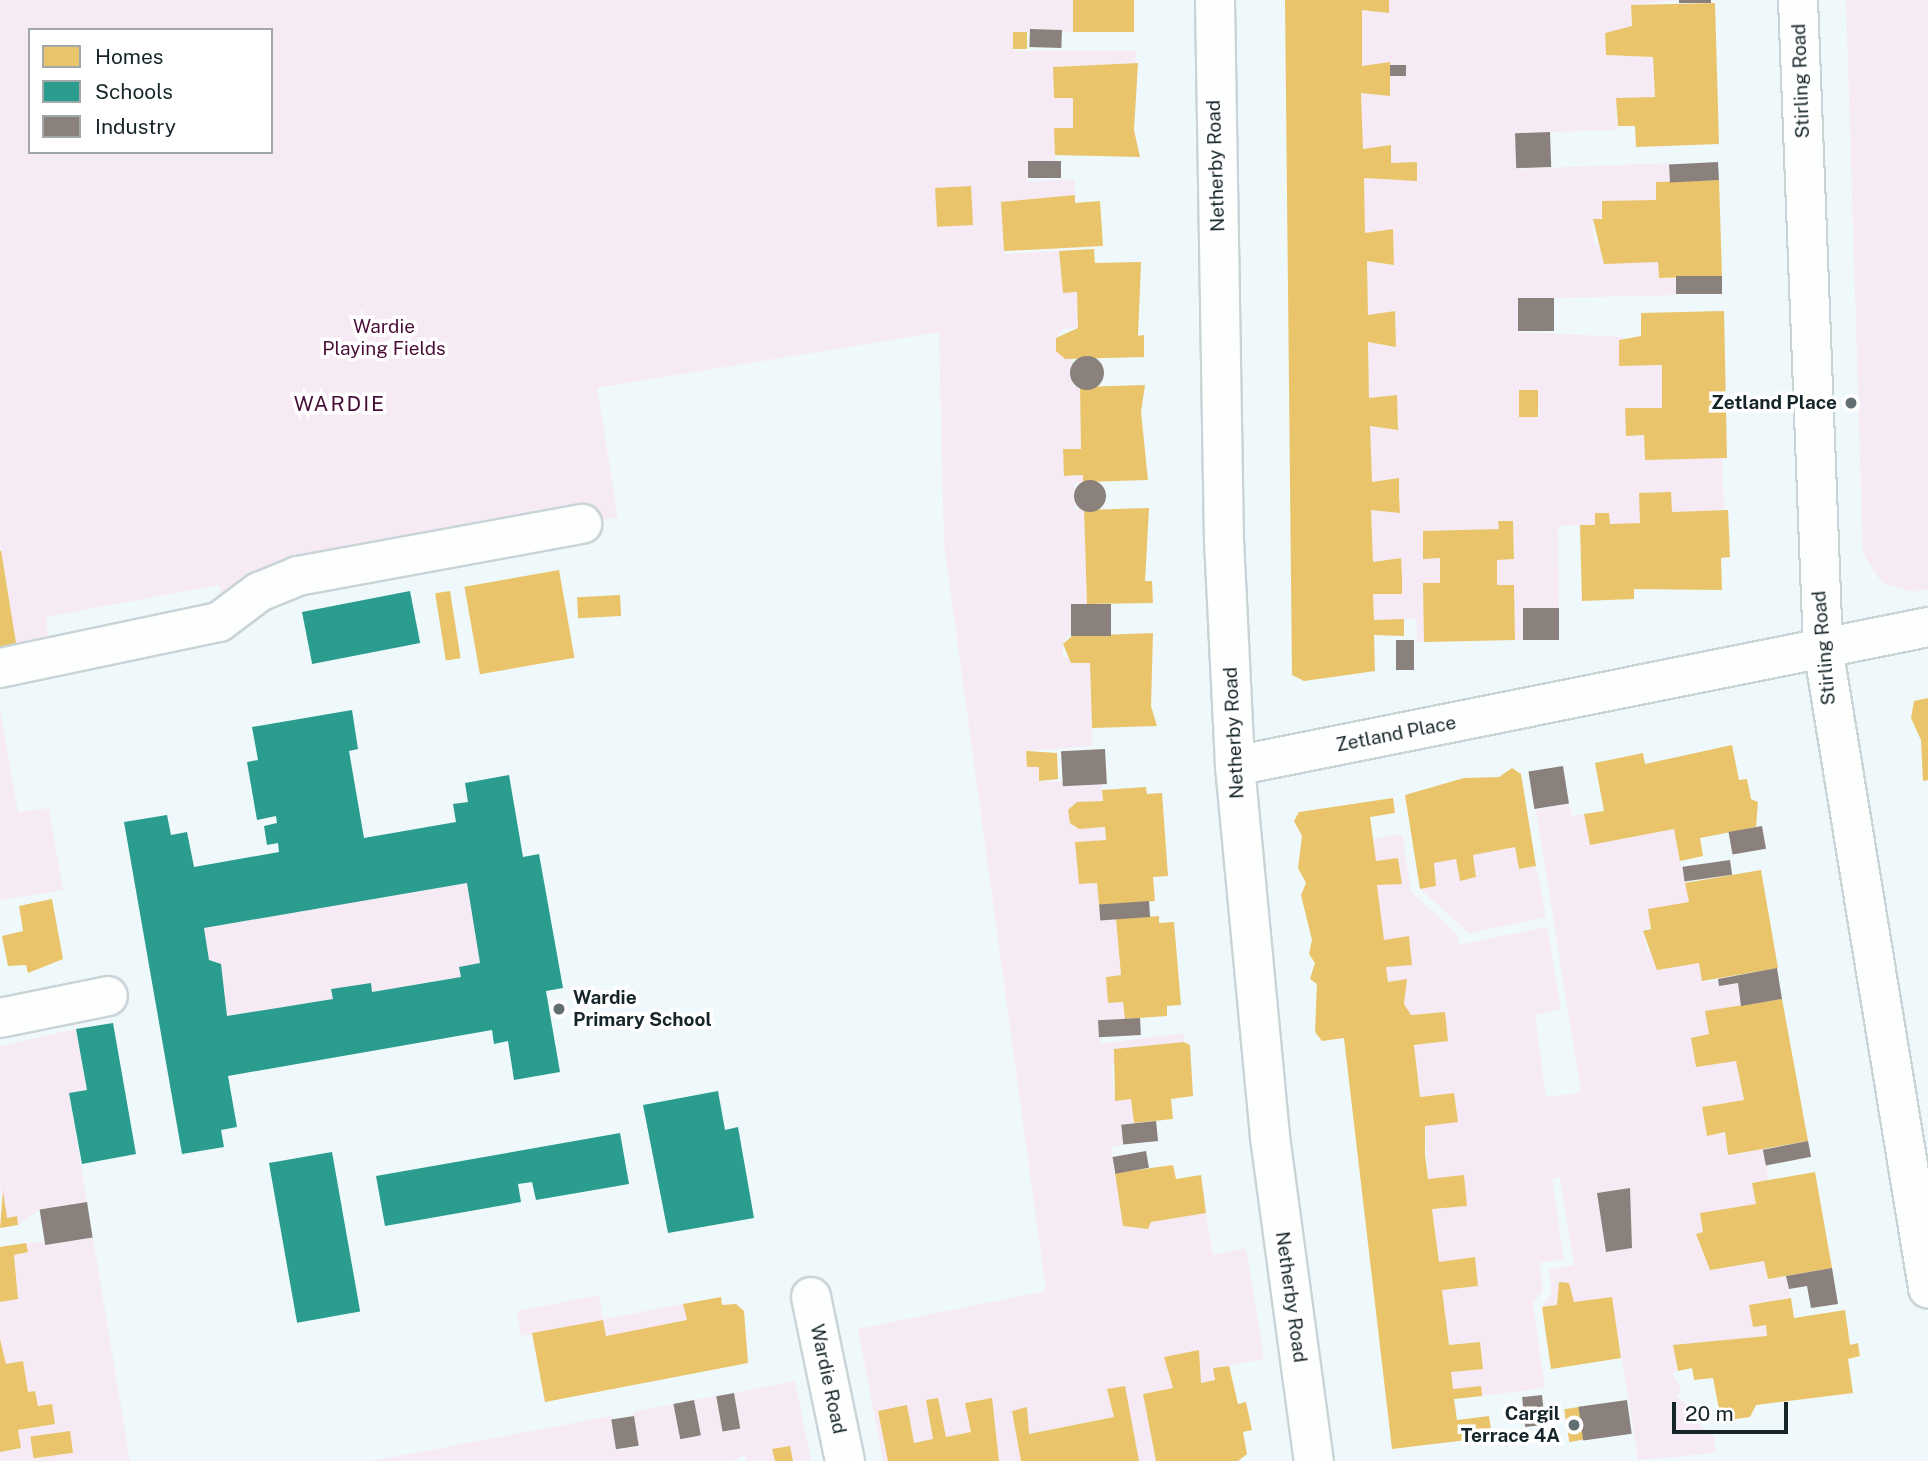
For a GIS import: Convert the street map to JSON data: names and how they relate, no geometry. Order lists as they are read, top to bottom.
{
  "streets": {
    "street": [
      "Stirling Road",
      "Netherby Road",
      "Zetland Place",
      "Wardie Road"
    ]
  },
  "crossings": [
    ["Stirling Road", "Zetland Place"],
    ["Netherby Road", "Zetland Place"]
  ],
  "districts": ["WARDIE"],
  "parks": ["Wardie Playing Fields"],
  "places": ["Zetland Place", "Wardie Primary School", "Cargil Terrace 4A"],
  "legend": ["Homes", "Schools", "Industry"],
  "scale_bar": "20 m"
}
